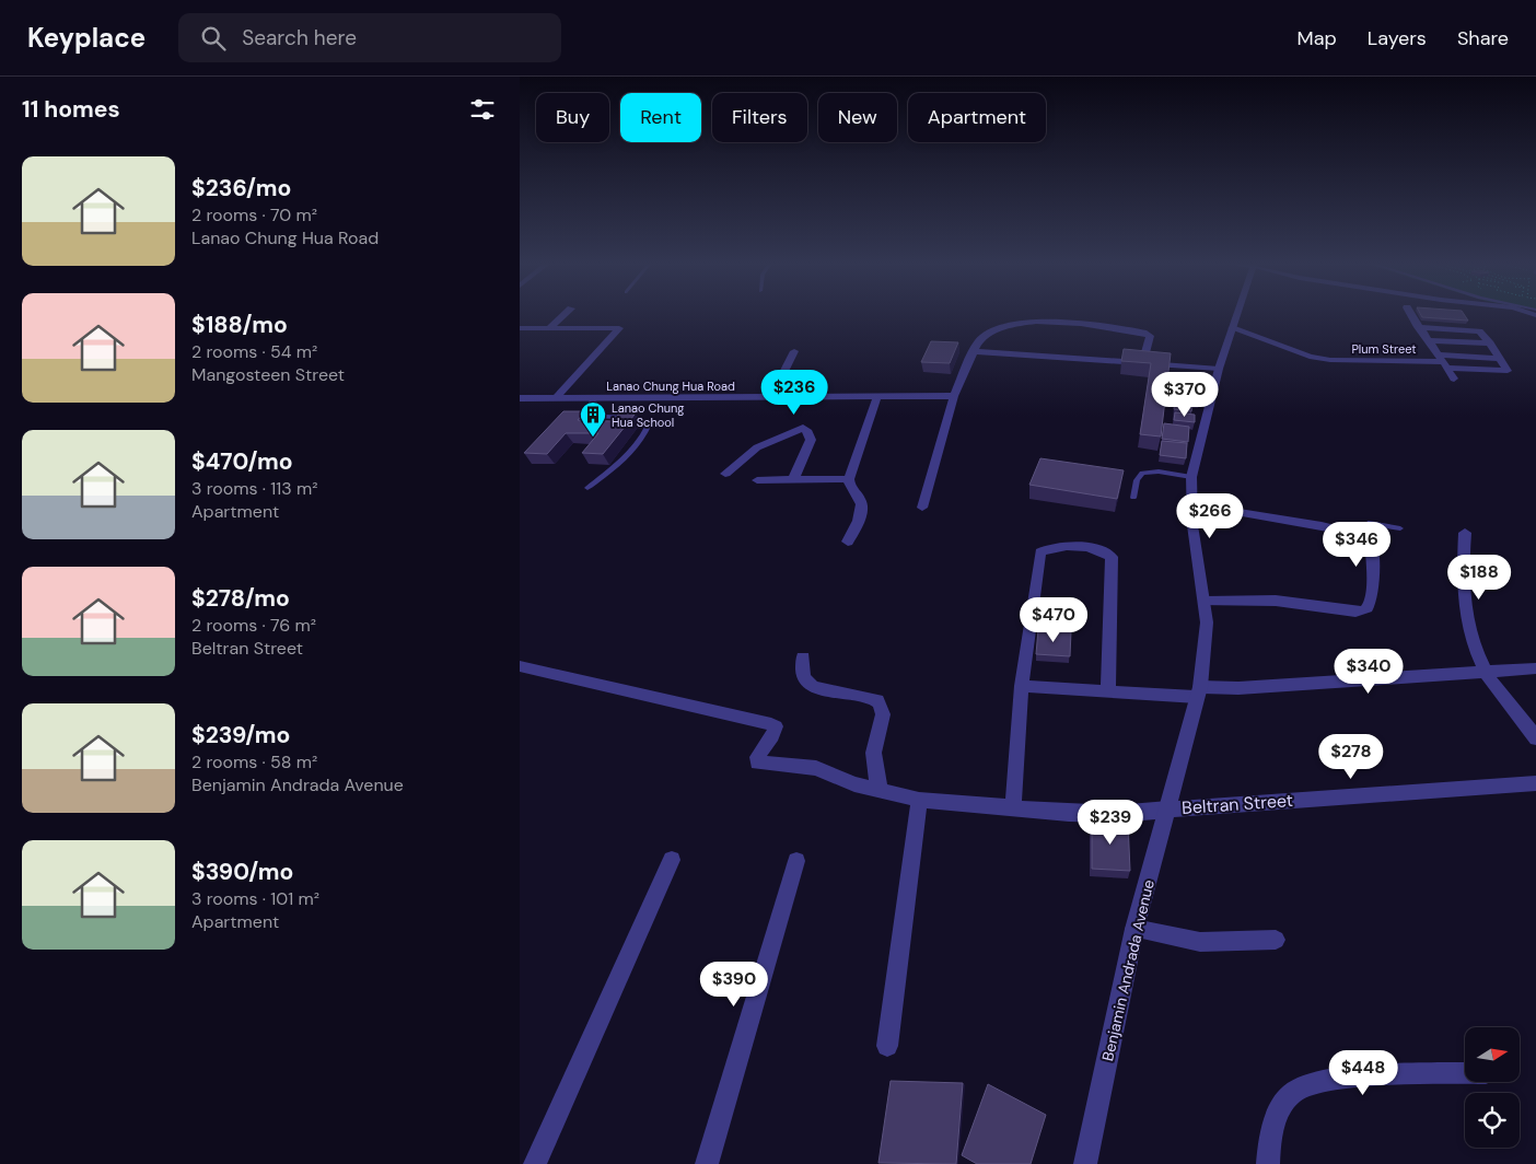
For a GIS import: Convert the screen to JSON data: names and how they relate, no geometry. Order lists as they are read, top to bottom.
{
  "streets": {
    "street": [
      "Plum Street",
      "Lanao Chung Hua Road",
      "Beltran Street",
      "Benjamin Andrada Avenue"
    ]
  },
  "crossings": [
    ["Plum Street", "Benjamin Andrada Avenue"],
    ["Beltran Street", "Benjamin Andrada Avenue"]
  ],
  "places": {
    "building": ["Lanao Chung Hua School"]
  },
  "north": "right",
  "page": {
    "header": "Keyplace",
    "search": "Search here",
    "nav": ["Map", "Layers", "Share"],
    "heading": "11 homes",
    "chip": [
      "Buy",
      "Rent",
      "Filters",
      "New",
      "Apartment"
    ],
    "list": [
      {
        "name": "$236/mo",
        "note": "2 rooms · 70 m² · Lanao Chung Hua Road"
      },
      {
        "name": "$188/mo",
        "note": "2 rooms · 54 m² · Mangosteen Street"
      },
      {
        "name": "$470/mo",
        "note": "3 rooms · 113 m² · Apartment"
      },
      {
        "name": "$278/mo",
        "note": "2 rooms · 76 m² · Beltran Street"
      },
      {
        "name": "$239/mo",
        "note": "2 rooms · 58 m² · Benjamin Andrada Avenue"
      },
      {
        "name": "$390/mo",
        "note": "3 rooms · 101 m² · Apartment"
      }
    ],
    "price": [
      "$236",
      "$370",
      "$266",
      "$346",
      "$188",
      "$470",
      "$340",
      "$278",
      "$239",
      "$390",
      "$448"
    ]
  }
}
